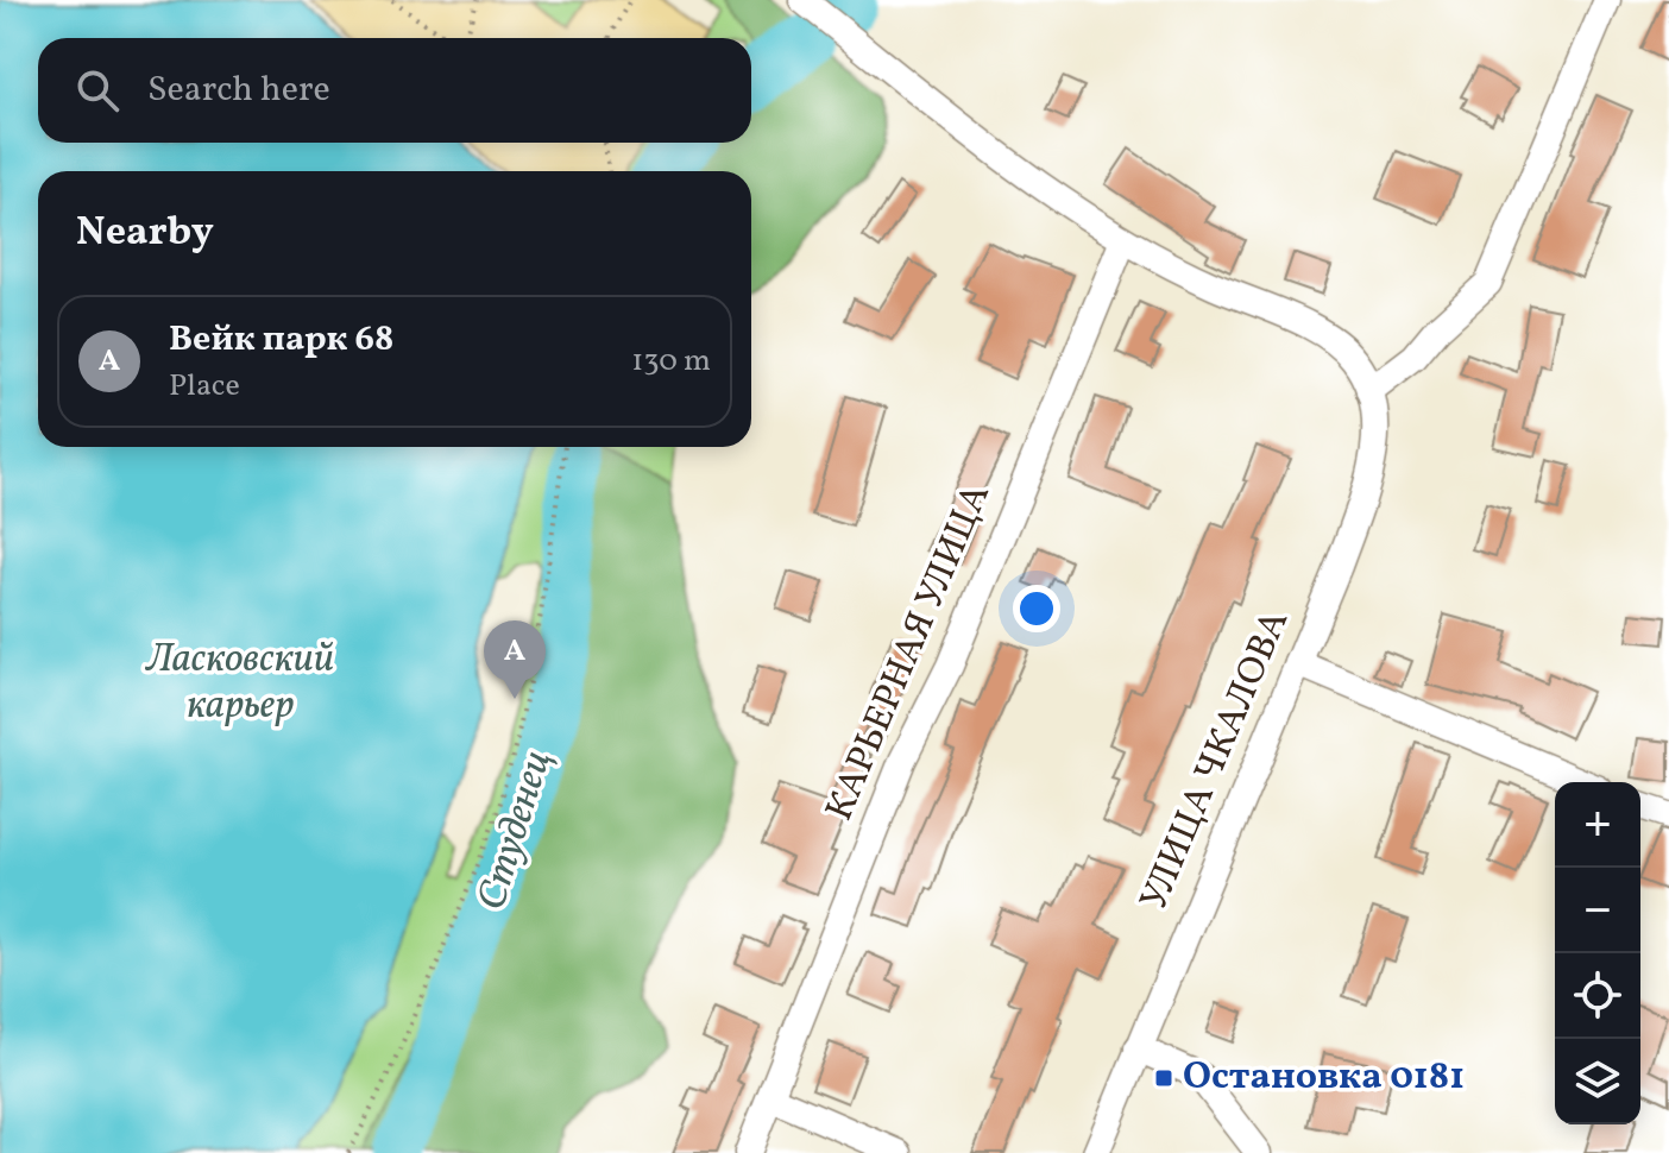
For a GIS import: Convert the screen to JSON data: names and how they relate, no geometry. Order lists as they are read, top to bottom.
{
  "streets": {
    "street": ["КАРЬЕРНАЯ УЛИЦА", "УЛИЦА ЧКАЛОВА"]
  },
  "crossings": [
    ["КАРЬЕРНАЯ УЛИЦА", "УЛИЦА ЧКАЛОВА"]
  ],
  "water": ["Ласковский карьер", "Студенец"],
  "places": {
    "transit": ["Остановка 0181"]
  },
  "page": {
    "search": "Search here",
    "heading": "Nearby",
    "list": [
      {
        "mark": "A",
        "name": "Вейк парк 68",
        "note": "Place",
        "value": "130 m"
      }
    ],
    "pins": "A",
    "map_buttons": ["+", "−"]
  }
}
